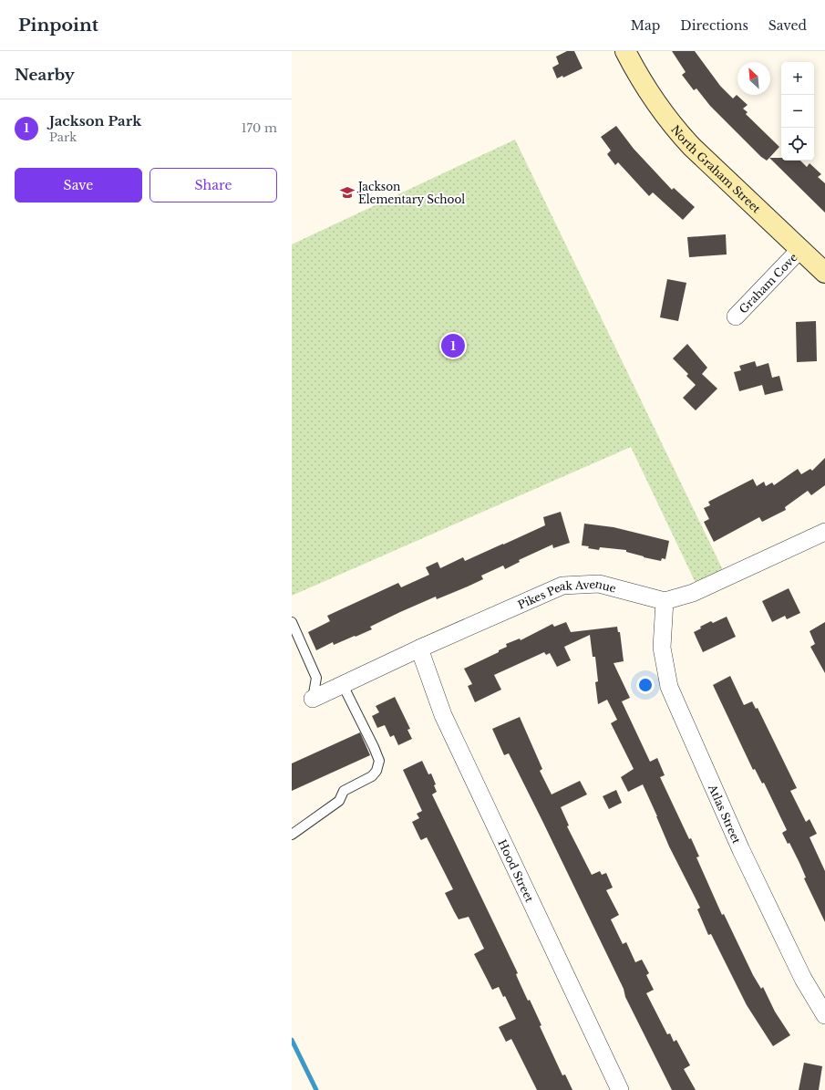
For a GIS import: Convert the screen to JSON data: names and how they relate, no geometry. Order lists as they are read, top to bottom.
{
  "streets": {
    "main road": ["North Graham Street"],
    "street": [
      "Graham Cove",
      "Pikes Peak Avenue",
      "Atlas Street",
      "Hood Street"
    ]
  },
  "crossings": [
    ["North Graham Street", "Graham Cove"],
    ["Pikes Peak Avenue", "Atlas Street"],
    ["Pikes Peak Avenue", "Hood Street"]
  ],
  "places": {
    "school or university": ["Jackson Elementary School"]
  },
  "north": "top left",
  "page": {
    "header": "Pinpoint",
    "nav": ["Map", "Directions", "Saved"],
    "heading": "Nearby",
    "map_buttons": ["+", "−"],
    "list": [
      {
        "mark": "1",
        "name": "Jackson Park",
        "note": "Park",
        "value": "170 m"
      }
    ],
    "buttons": ["Save", "Share"],
    "pins": "1"
  }
}
